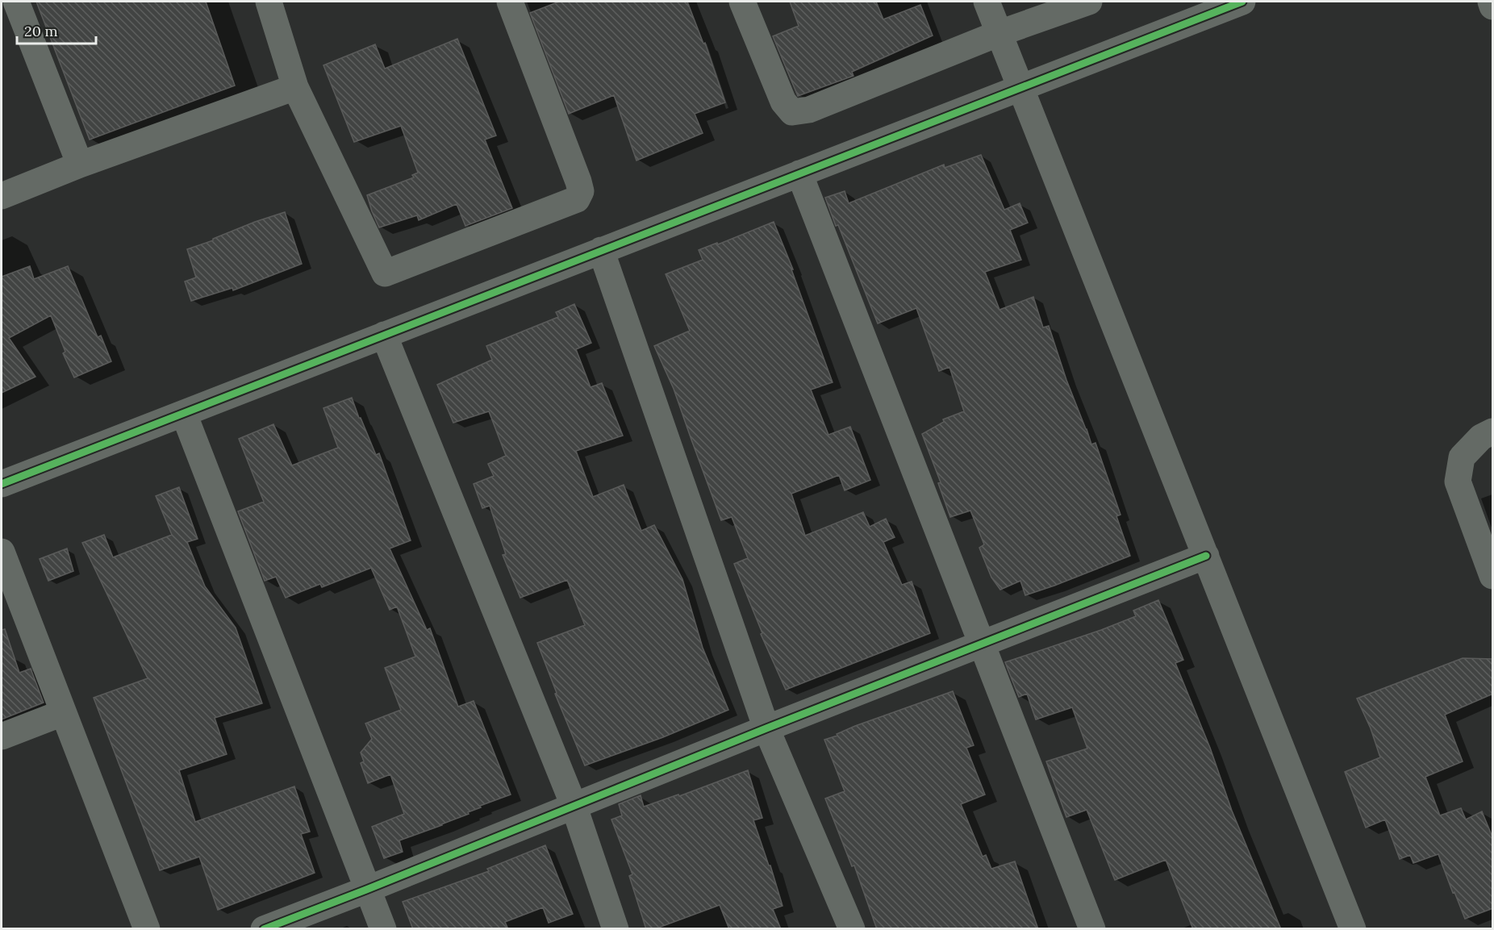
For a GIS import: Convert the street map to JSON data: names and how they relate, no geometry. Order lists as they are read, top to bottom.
{
  "scale_bar": "20 m"
}
